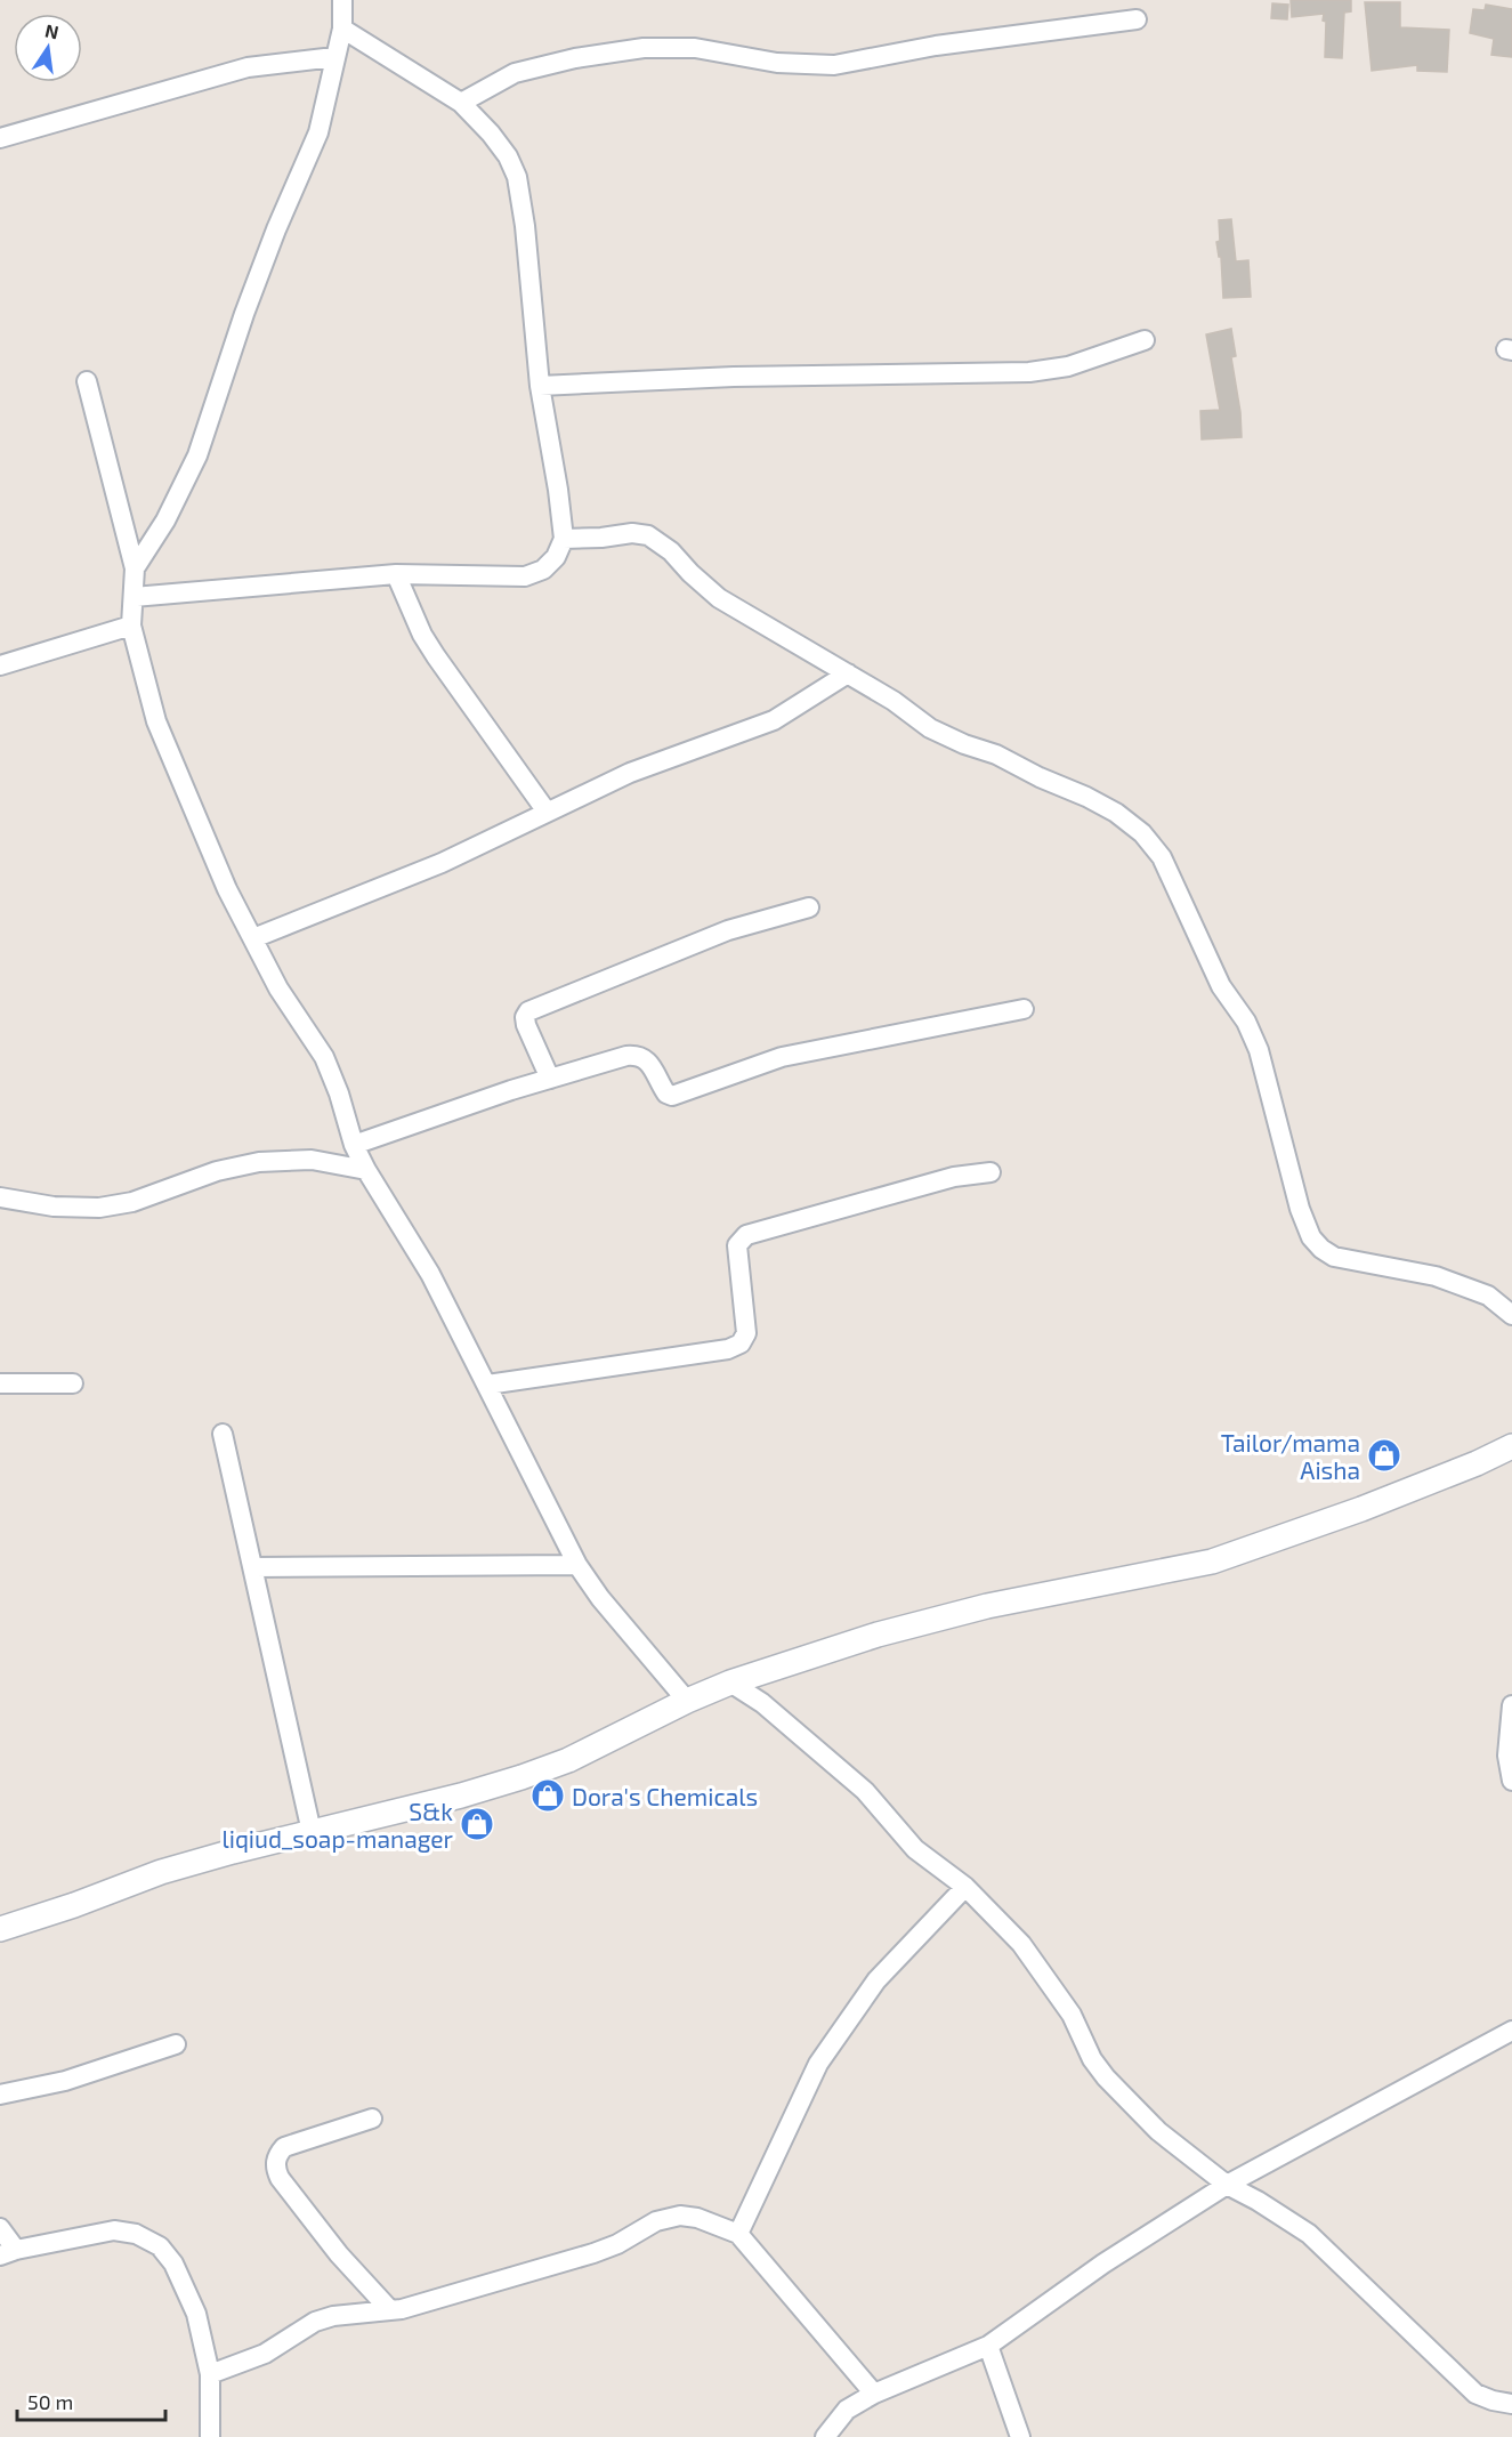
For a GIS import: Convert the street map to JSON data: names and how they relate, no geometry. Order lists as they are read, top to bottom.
{
  "places": {
    "shop": ["Tailor/mama Aisha", "Dora's Chemicals", "S&k liqiud_soap-manager"]
  },
  "scale_bar": "50 m",
  "north": "top"
}
